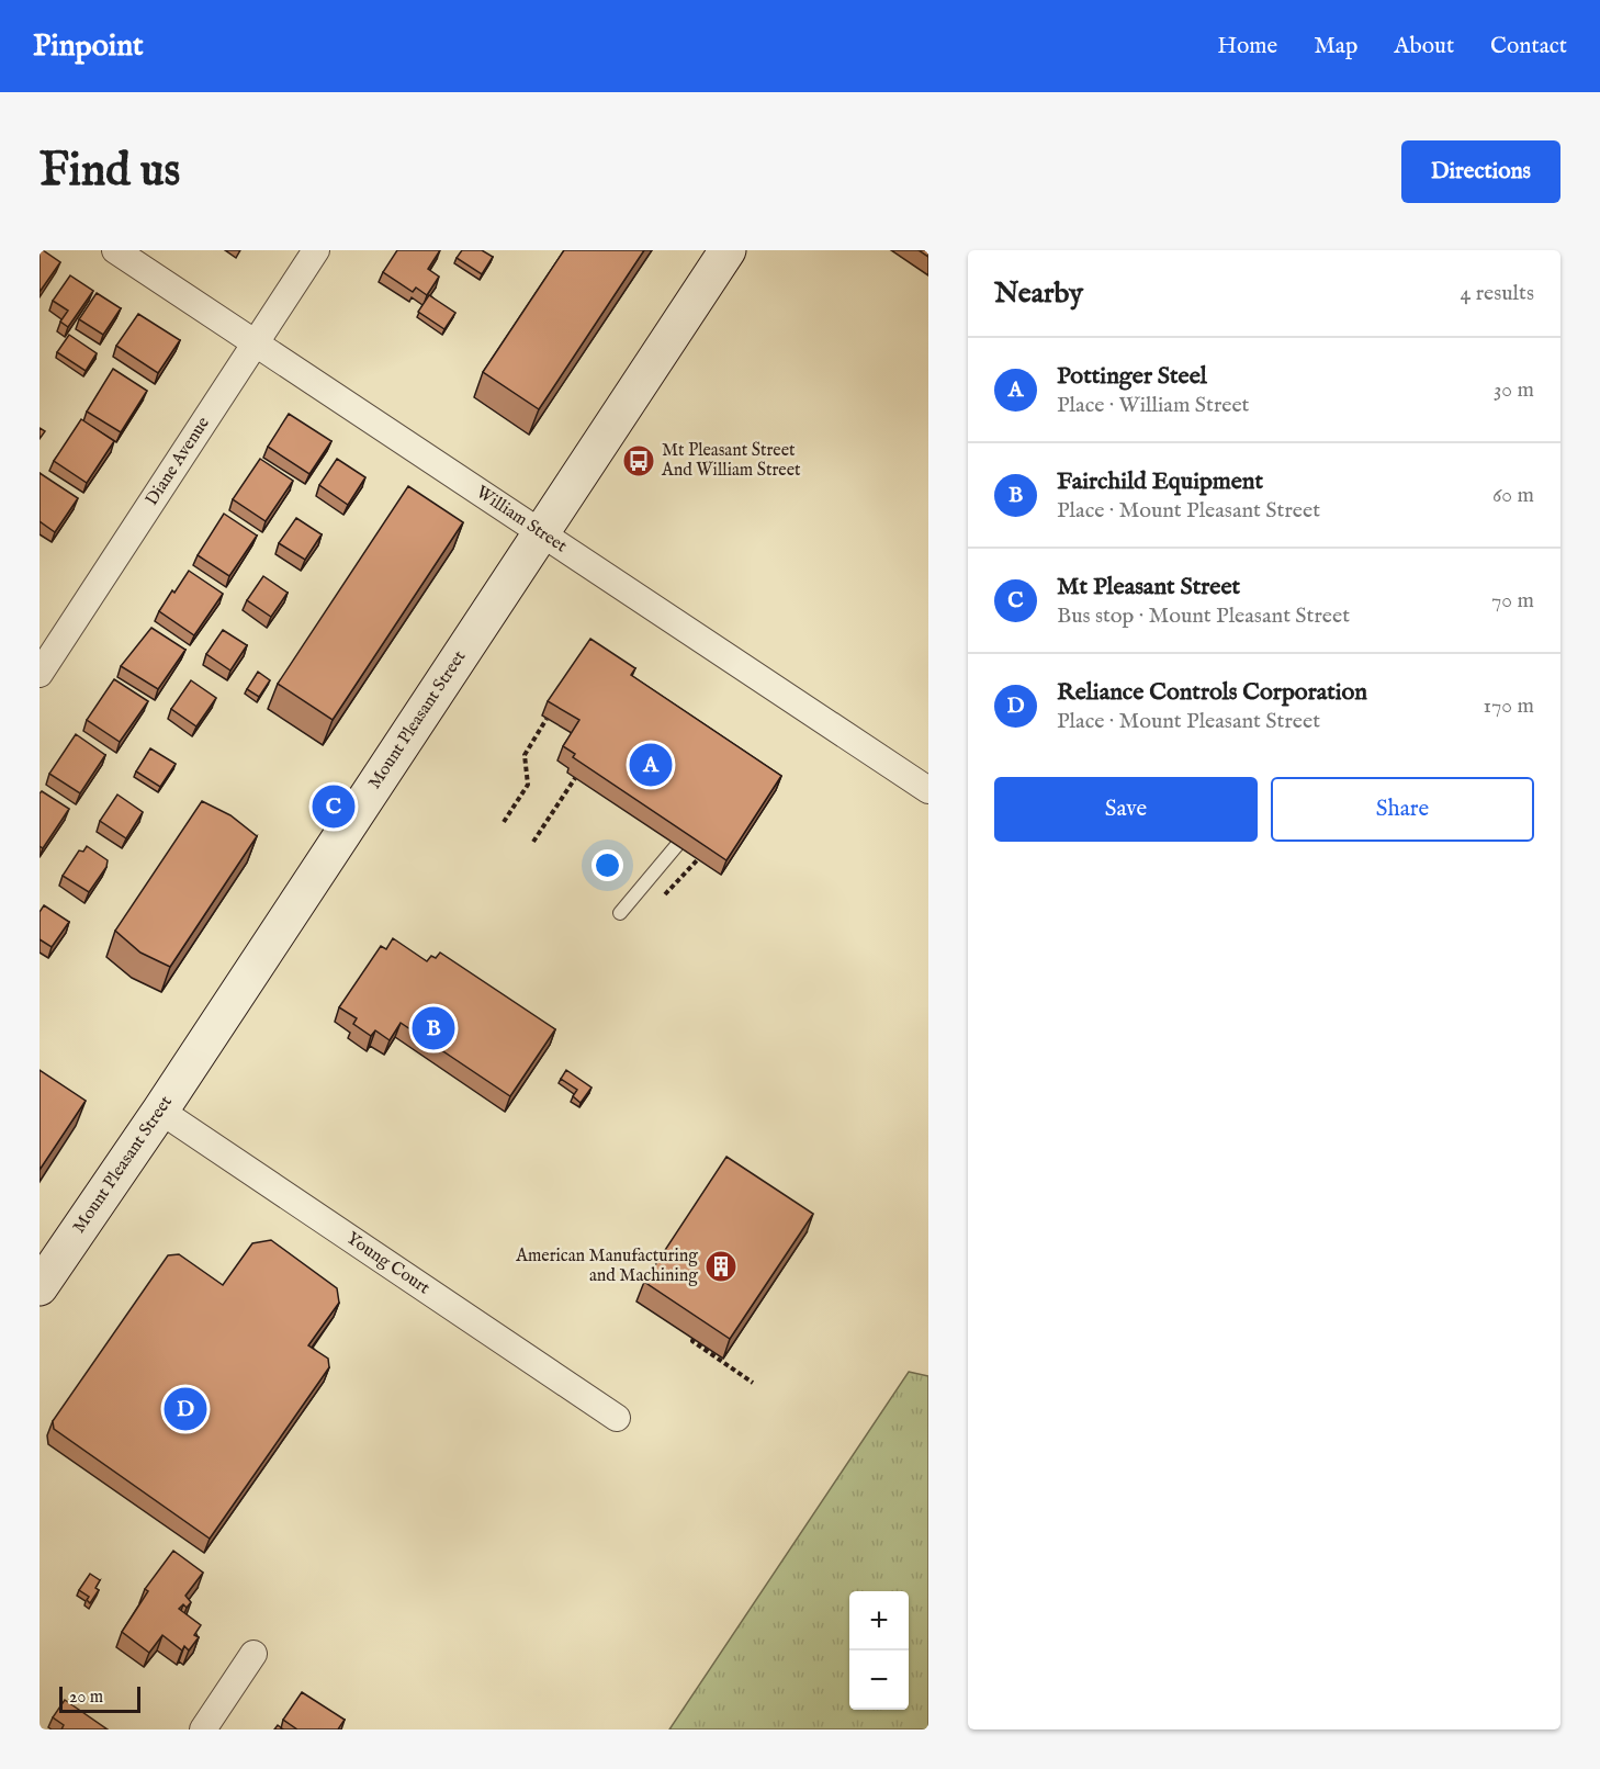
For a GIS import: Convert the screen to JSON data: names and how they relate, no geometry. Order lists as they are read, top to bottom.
{
  "streets": {
    "street": [
      "Diane Avenue",
      "William Street",
      "Mount Pleasant Street",
      "Young Court"
    ]
  },
  "crossings": [
    ["Diane Avenue", "William Street"],
    ["William Street", "Mount Pleasant Street"],
    ["Mount Pleasant Street", "Young Court"]
  ],
  "places": {
    "bus stop": ["Mt Pleasant Street And William Street"],
    "building": ["American Manufacturing and Machining"]
  },
  "scale_bar": "20 m",
  "page": {
    "header": "Pinpoint",
    "nav": [
      "Home",
      "Map",
      "About",
      "Contact"
    ],
    "buttons": [
      "Directions",
      ["Save", "Share"]
    ],
    "title": "Find us",
    "heading": ["Nearby", "4 results"],
    "list": [
      {
        "mark": "A",
        "name": "Pottinger Steel",
        "note": "Place · William Street",
        "value": "30 m"
      },
      {
        "mark": "B",
        "name": "Fairchild Equipment",
        "note": "Place · Mount Pleasant Street",
        "value": "60 m"
      },
      {
        "mark": "C",
        "name": "Mt Pleasant Street",
        "note": "Bus stop · Mount Pleasant Street",
        "value": "70 m"
      },
      {
        "mark": "D",
        "name": "Reliance Controls Corporation",
        "note": "Place · Mount Pleasant Street",
        "value": "170 m"
      }
    ],
    "pins": [
      "A",
      "C",
      "B",
      "D"
    ],
    "map_buttons": ["+", "−"],
    "scale": "20 m"
  }
}
